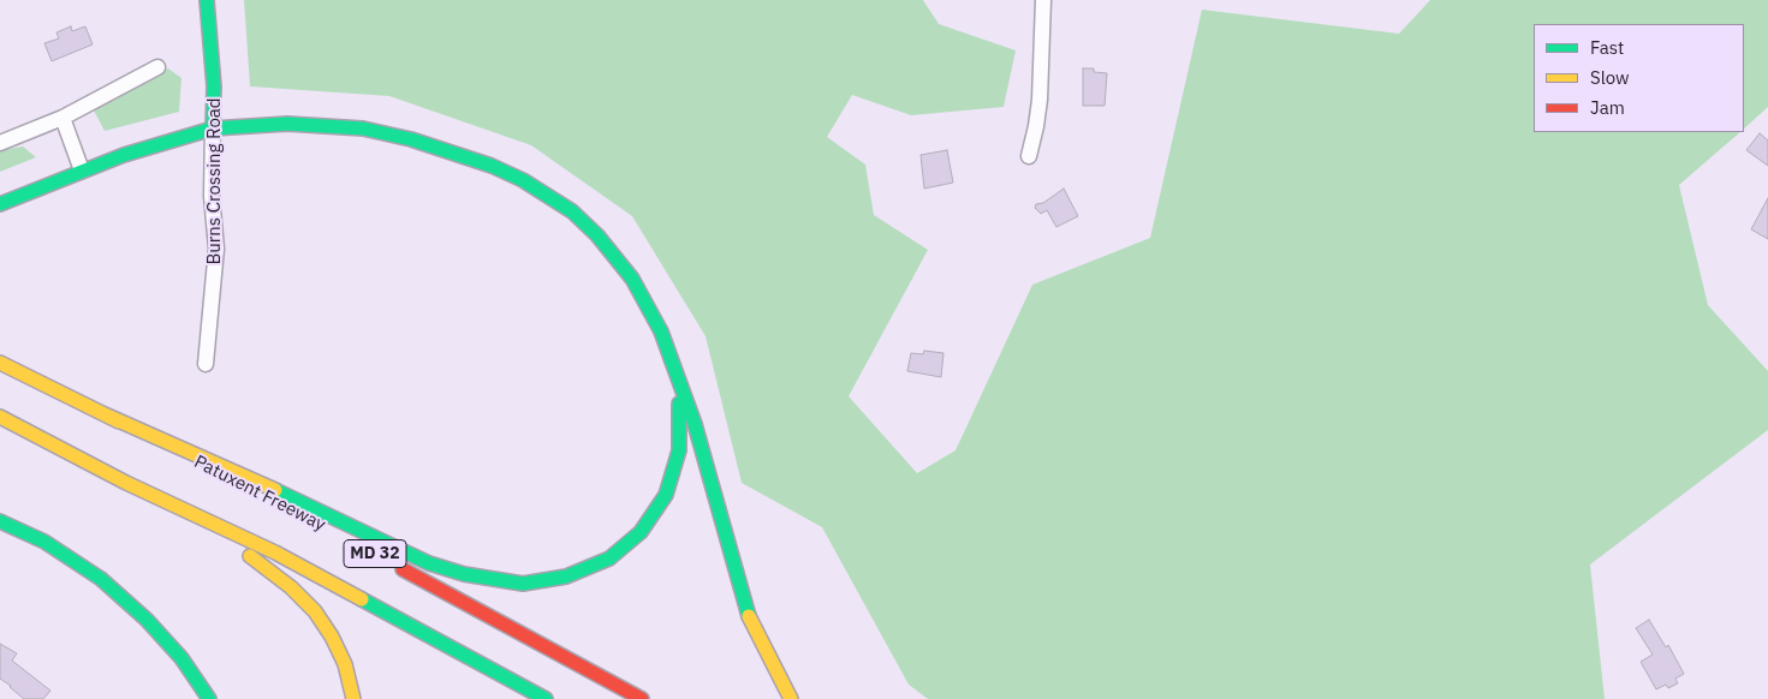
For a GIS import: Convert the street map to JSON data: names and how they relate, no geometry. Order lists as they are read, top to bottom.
{
  "streets": {
    "main road": ["Burns Crossing Road", "Patuxent Freeway", "MD 32"]
  },
  "legend": ["Fast", "Slow", "Jam"]
}
